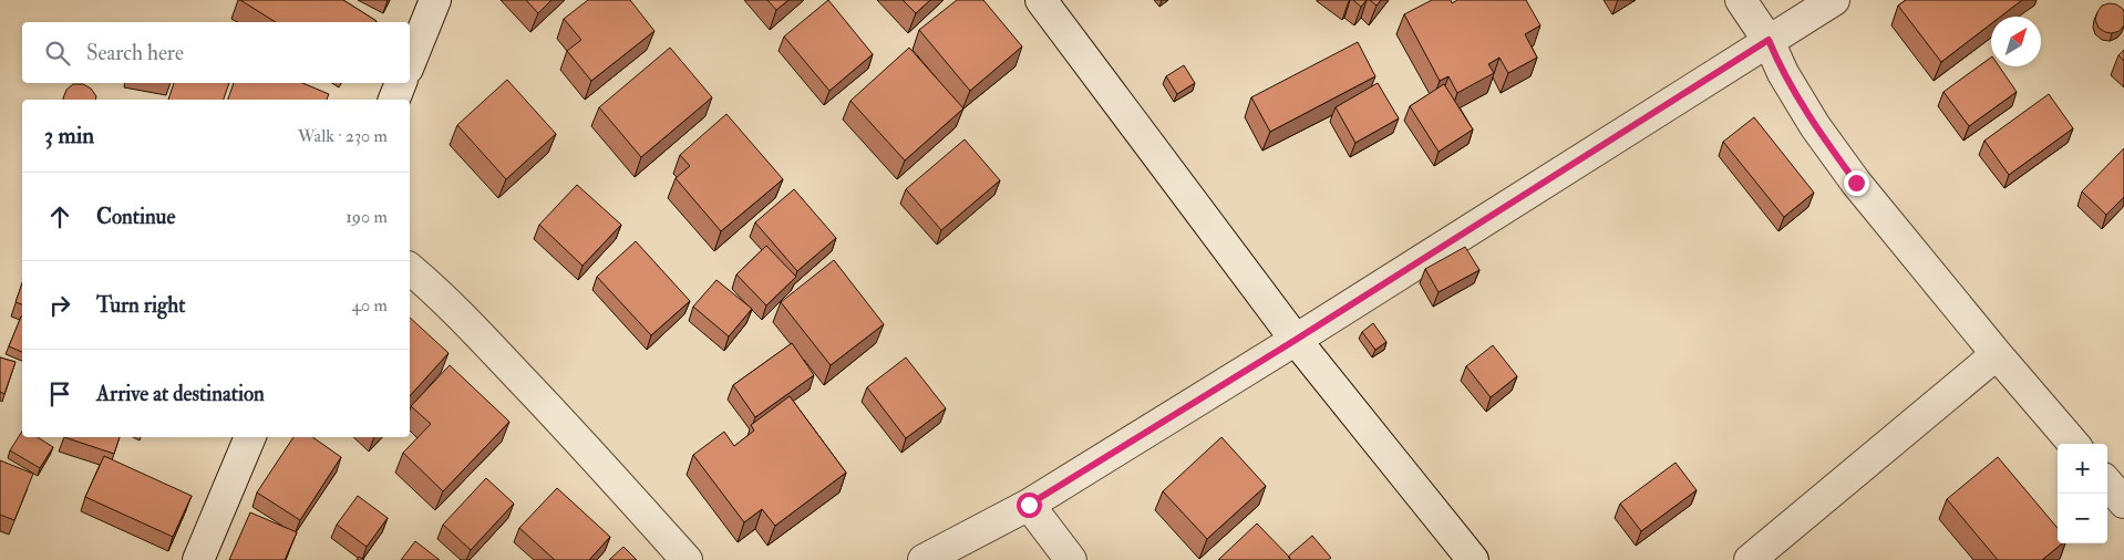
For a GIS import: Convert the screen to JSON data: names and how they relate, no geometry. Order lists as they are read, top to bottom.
{
  "north": "top right",
  "page": {
    "search": "Search here",
    "heading": ["3 min", "Walk · 230 m"],
    "list": [
      ["Continue", "190 m"],
      ["Turn right", "40 m"],
      "Arrive at destination"
    ],
    "map_buttons": ["+", "−"]
  }
}
